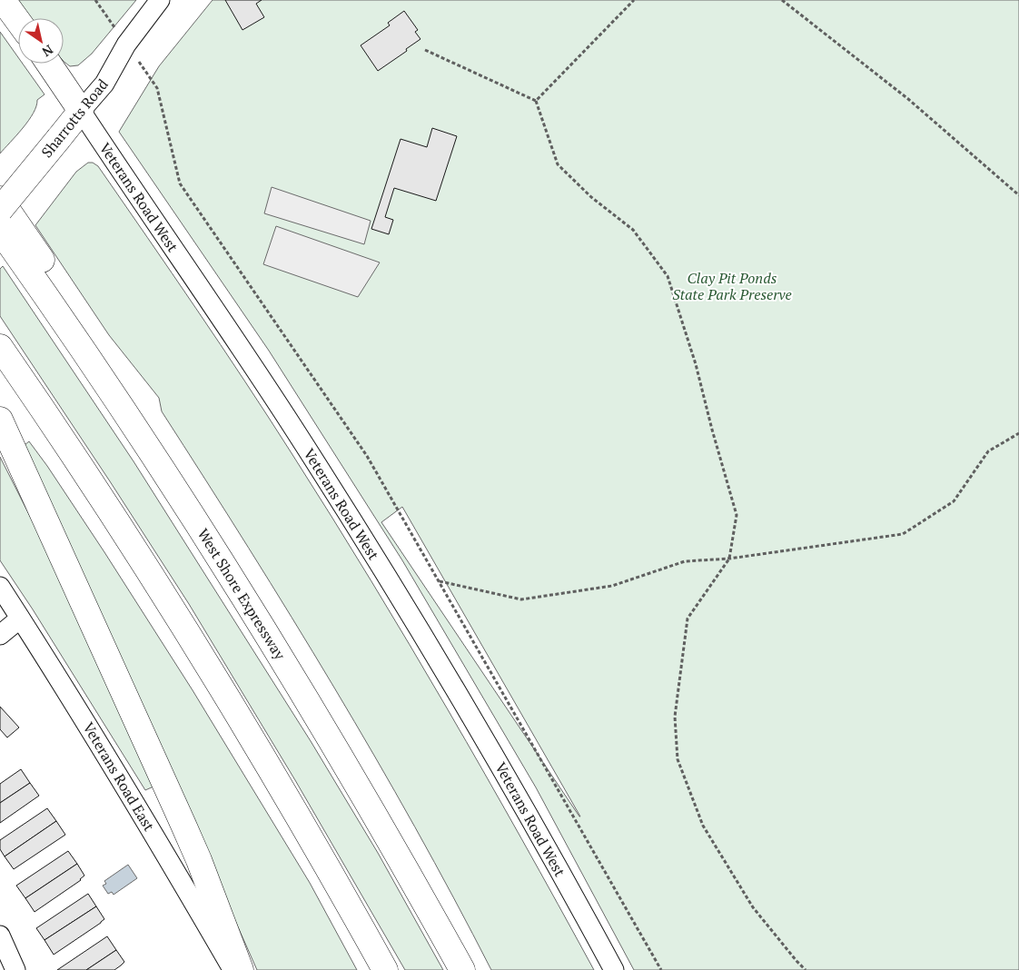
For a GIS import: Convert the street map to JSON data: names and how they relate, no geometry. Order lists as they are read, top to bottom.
{
  "streets": {
    "main road": ["Sharrotts Road", "Veterans Road West", "West Shore Expressway"],
    "street": ["Veterans Road East"]
  },
  "crossings": [
    ["Sharrotts Road", "Veterans Road West"]
  ],
  "parks": ["Clay Pit Ponds State Park Preserve"],
  "north": "bottom right"
}
